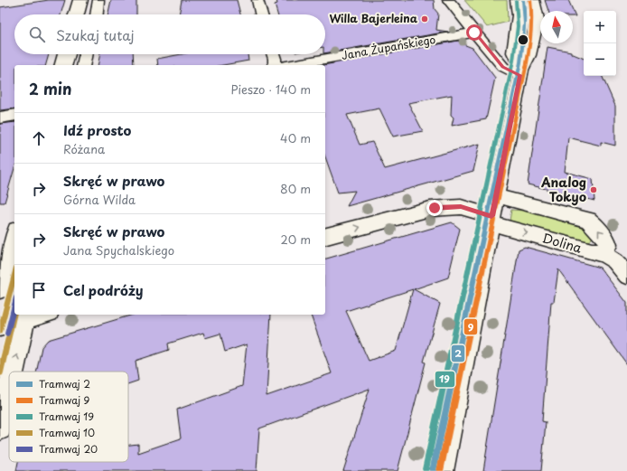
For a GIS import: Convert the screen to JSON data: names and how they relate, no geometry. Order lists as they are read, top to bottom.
{
  "streets": {
    "street": ["Jana Żupańskiego", "Dolina"]
  },
  "one_way": ["Dolina"],
  "places": ["Willa Bajerleina", "Analog Tokyo"],
  "lines": [
    "tram line 2",
    "tram line 9",
    "tram line 19",
    "tram line 10",
    "tram line 20"
  ],
  "legend": [
    "Tramwaj 2",
    "Tramwaj 9",
    "Tramwaj 19",
    "Tramwaj 10",
    "Tramwaj 20"
  ],
  "north": "top",
  "page": {
    "map_buttons": ["+", "−"],
    "search": "Szukaj tutaj",
    "heading": ["2 min", "Pieszo · 140 m"],
    "list": [
      ["Idź prosto", "Różana", "40 m"],
      ["Skręć w prawo", "Górna Wilda", "80 m"],
      ["Skręć w prawo", "Jana Spychalskiego", "20 m"],
      "Cel podróży"
    ]
  }
}
